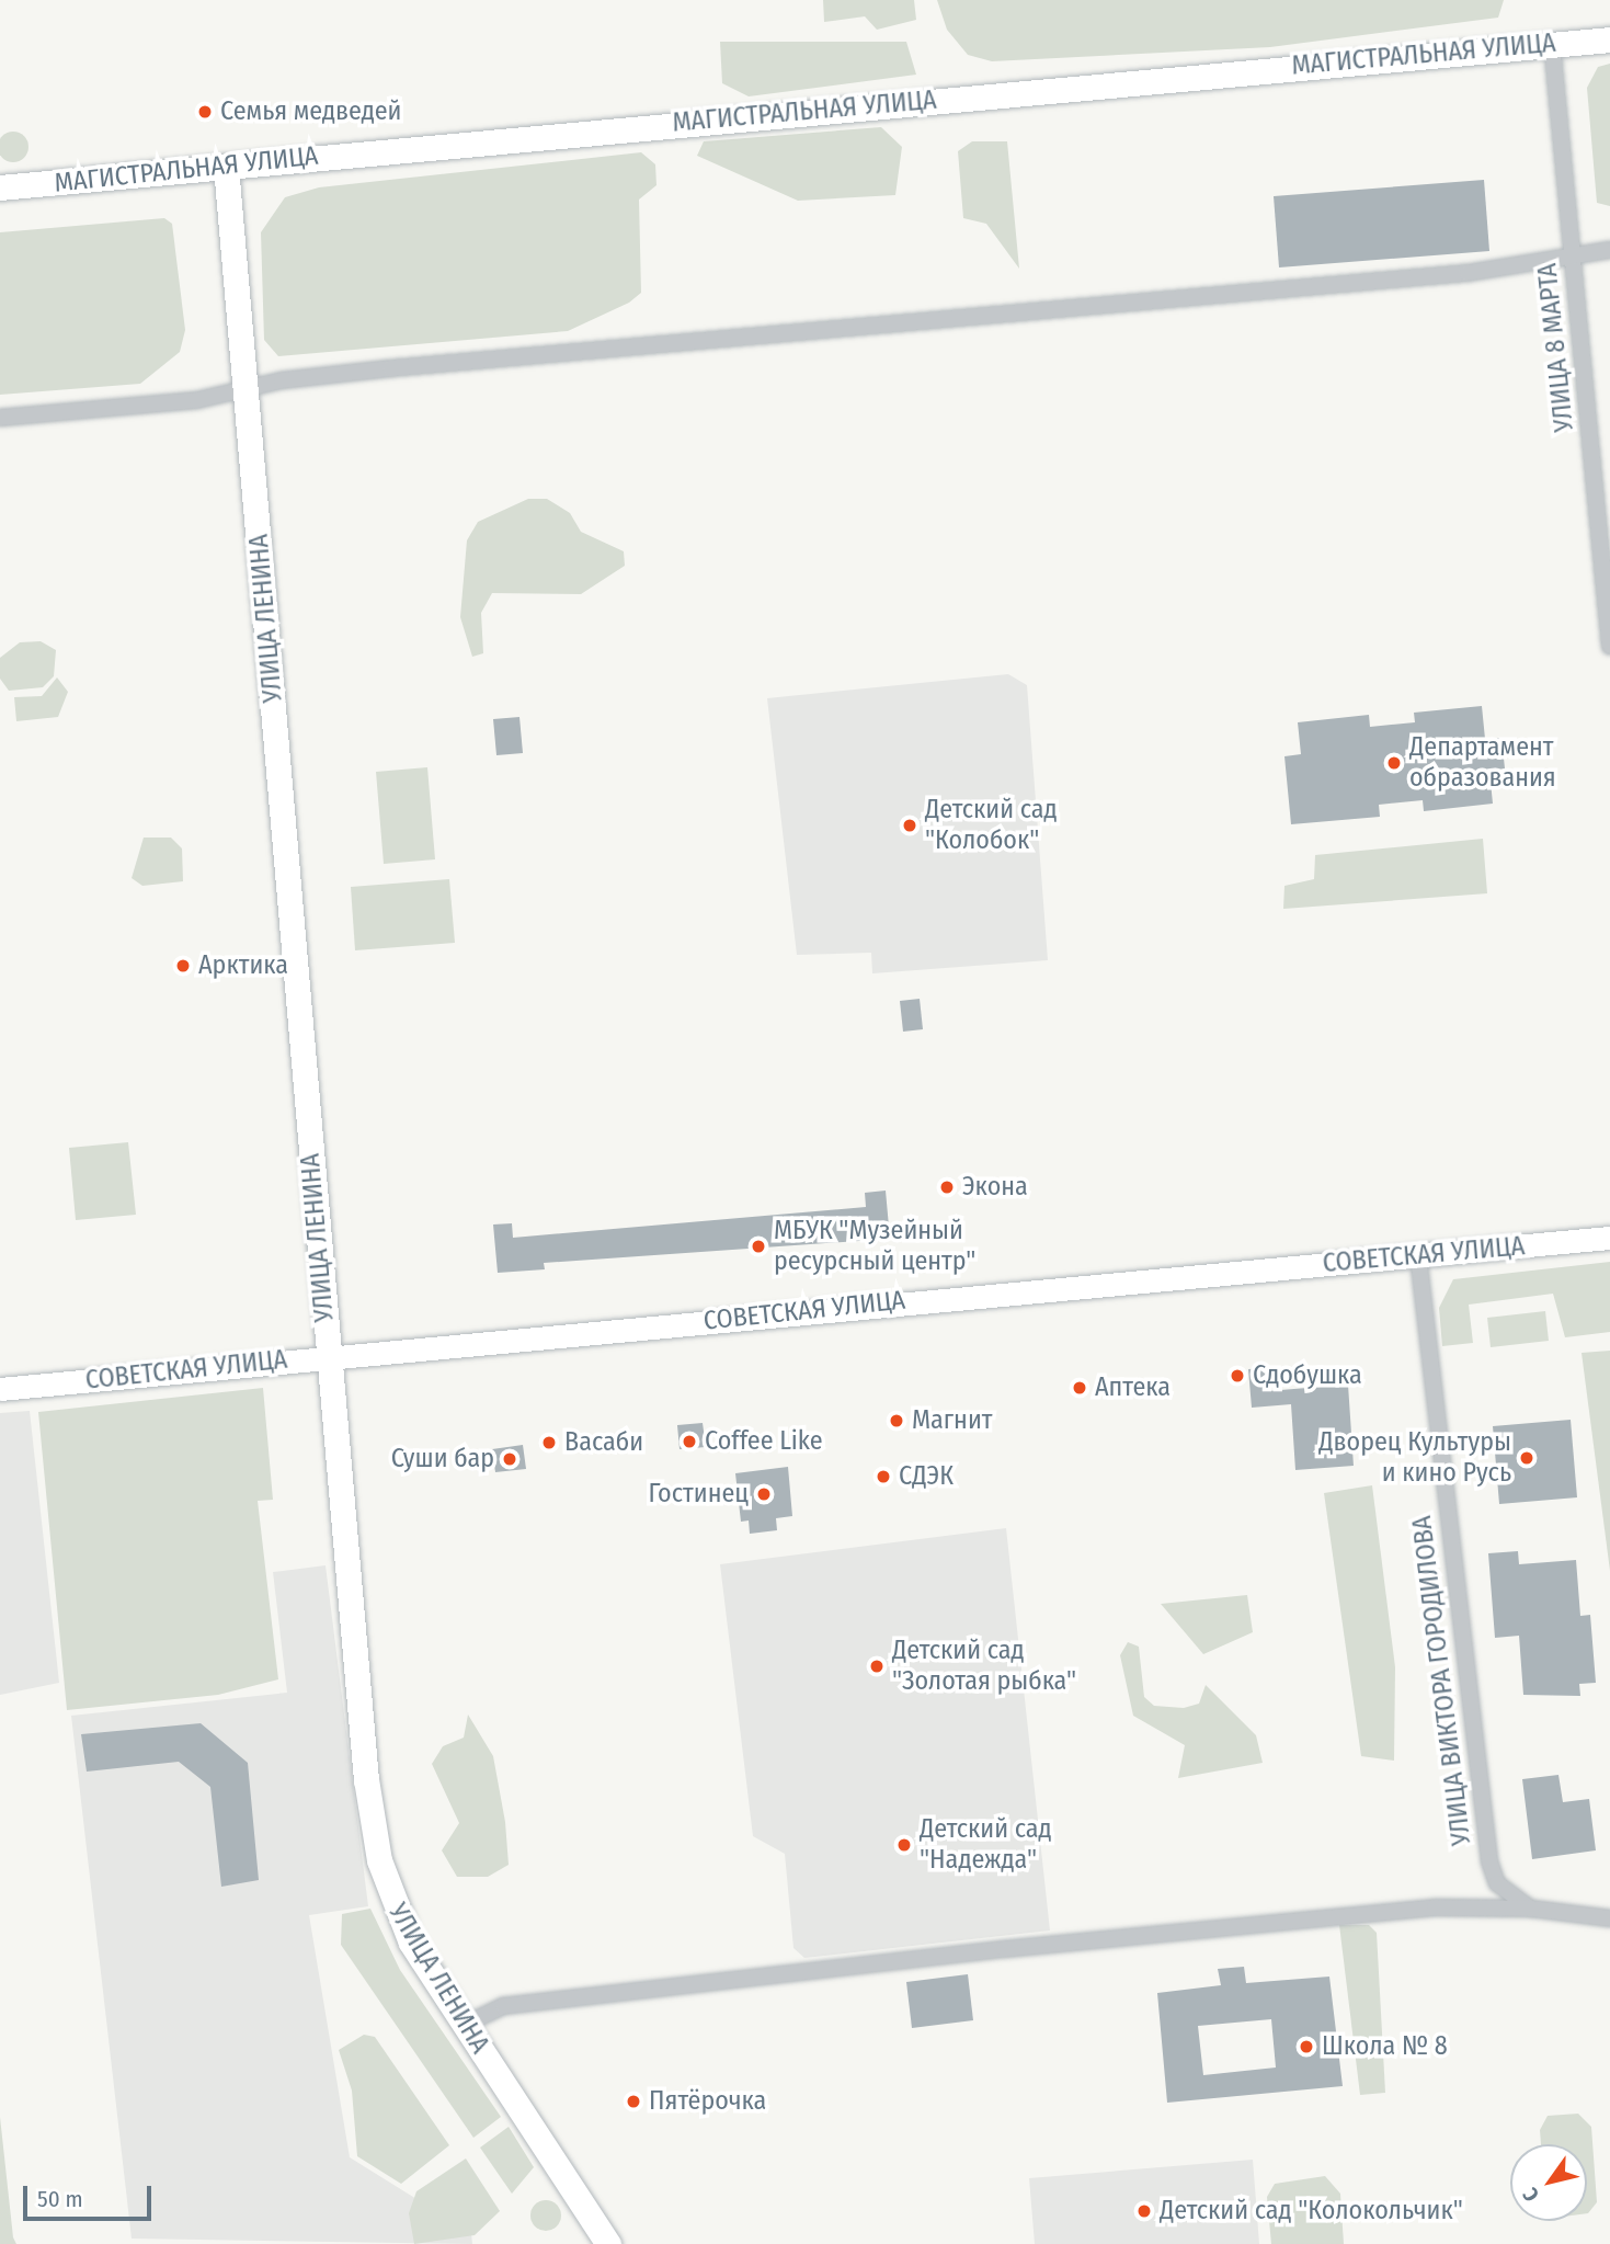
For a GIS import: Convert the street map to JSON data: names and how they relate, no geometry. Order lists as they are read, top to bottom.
{
  "streets": {
    "main road": ["МАГИСТРАЛЬНАЯ УЛИЦА", "УЛИЦА ЛЕНИНА", "СОВЕТСКАЯ УЛИЦА"],
    "street": ["УЛИЦА 8 МАРТА", "УЛИЦА ВИКТОРА ГОРОДИЛОВА"]
  },
  "crossings": [
    ["МАГИСТРАЛЬНАЯ УЛИЦА", "УЛИЦА 8 МАРТА"],
    ["МАГИСТРАЛЬНАЯ УЛИЦА", "УЛИЦА ЛЕНИНА"],
    ["УЛИЦА ЛЕНИНА", "СОВЕТСКАЯ УЛИЦА"],
    ["СОВЕТСКАЯ УЛИЦА", "УЛИЦА ВИКТОРА ГОРОДИЛОВА"]
  ],
  "places": [
    "Семья медведей",
    "Департамент образования",
    "Детский сад \"Колобок\"",
    "Арктика",
    "Экона",
    "МБУК \"Музейный ресурсный центр\"",
    "Сдобушка",
    "Аптека",
    "Магнит",
    "Coffee Like",
    "Васаби",
    "Дворец Культуры и кино Русь",
    "Суши бар",
    "СДЭК",
    "Гостинец",
    "Детский сад \"Золотая рыбка\"",
    "Детский сад \"Надежда\"",
    "Школа № 8",
    "Пятёрочка",
    "Детский сад \"Колокольчик\""
  ],
  "scale_bar": "50 m",
  "north": "bottom left"
}
